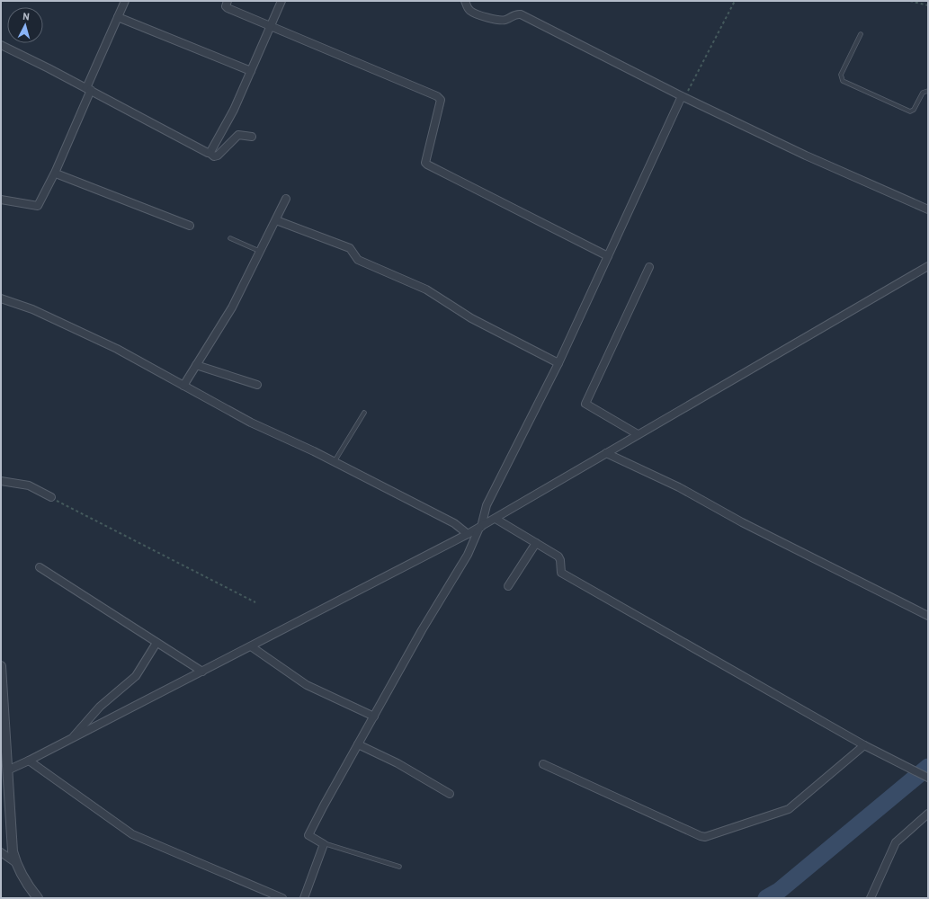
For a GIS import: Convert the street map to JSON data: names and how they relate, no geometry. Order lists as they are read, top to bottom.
{
  "north": "top"
}
